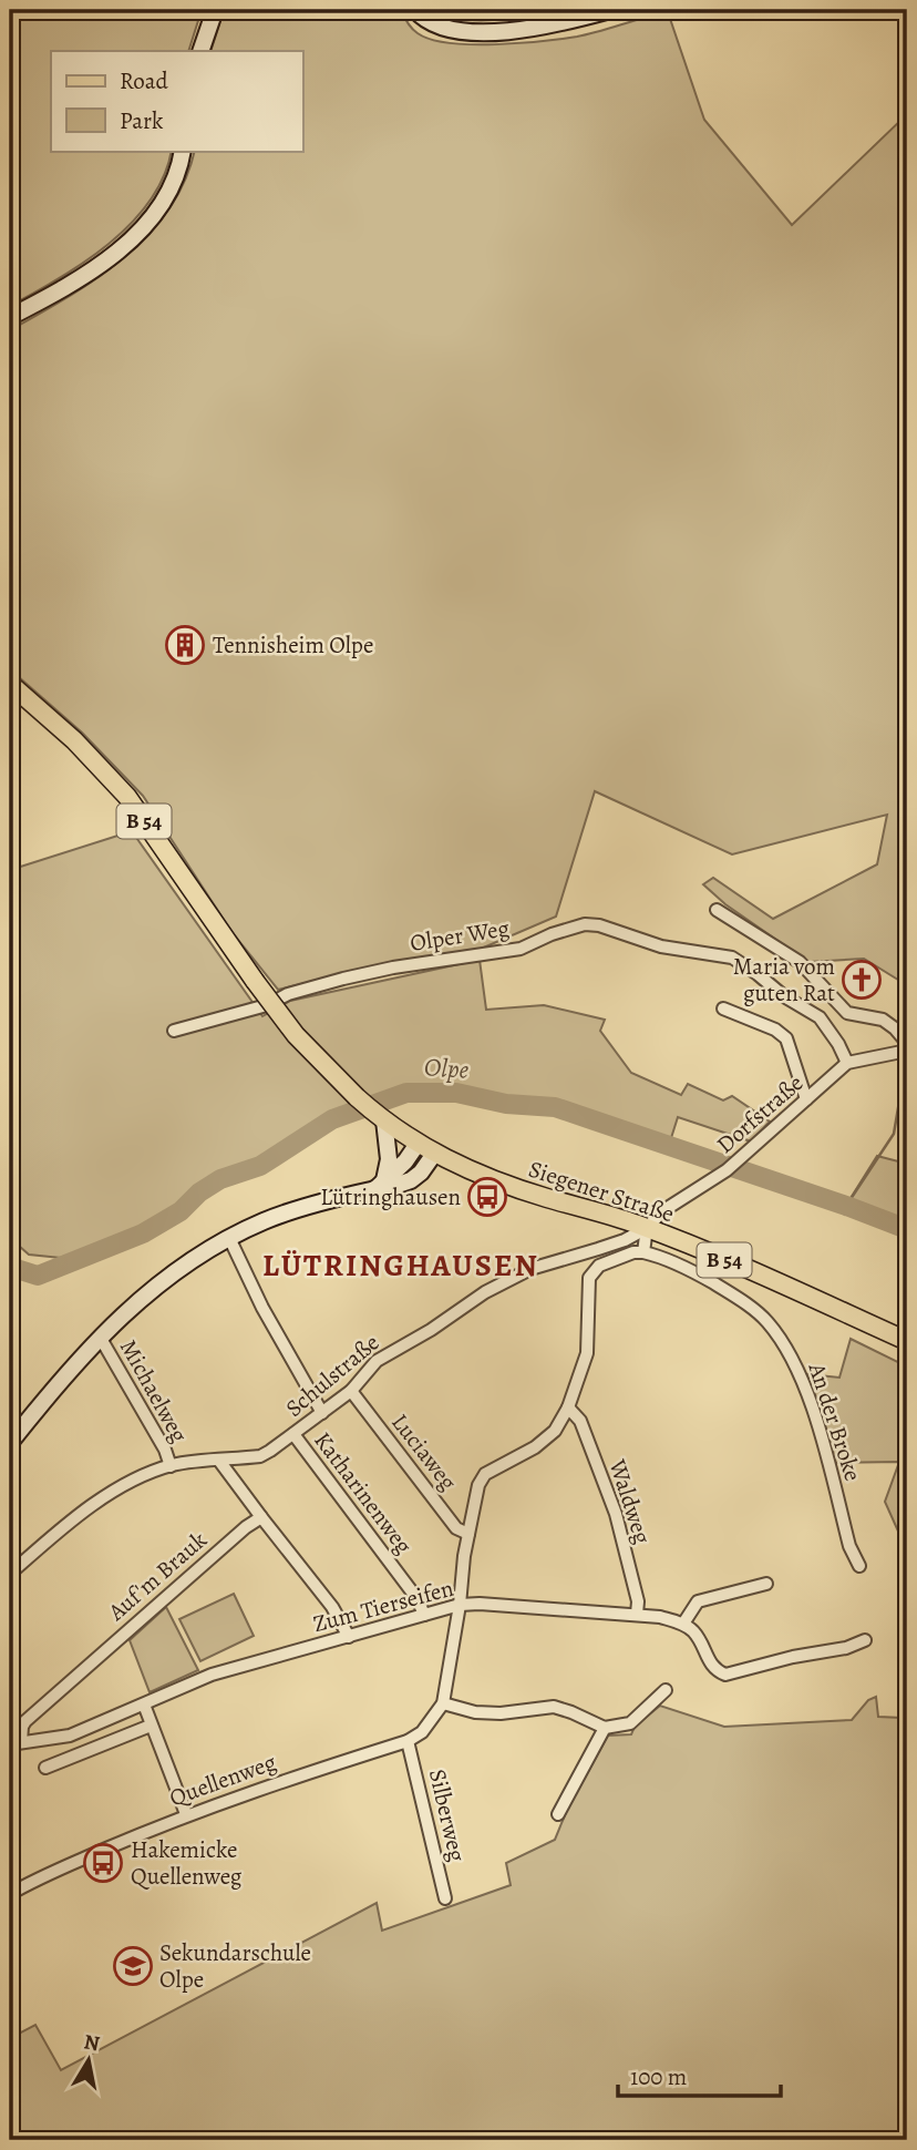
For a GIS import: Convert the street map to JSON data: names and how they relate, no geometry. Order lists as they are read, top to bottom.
{
  "streets": {
    "main road": ["B 54", "Siegener Straße"],
    "street": [
      "Olper Weg",
      "Dorfstraße",
      "Schulstraße",
      "Michaelweg",
      "An der Broke",
      "Luciaweg",
      "Katharinenweg",
      "Waldweg",
      "Auf'm Brauk",
      "Zum Tierseifen",
      "Quellenweg",
      "Silberweg"
    ]
  },
  "crossings": [
    ["B 54", "Siegener Straße"],
    ["Olper Weg", "Dorfstraße"],
    ["Dorfstraße", "Siegener Straße"],
    ["Dorfstraße", "Schulstraße"],
    ["Siegener Straße", "Schulstraße"],
    ["Schulstraße", "Michaelweg"],
    ["Schulstraße", "Luciaweg"],
    ["Schulstraße", "Katharinenweg"],
    ["Katharinenweg", "Zum Tierseifen"],
    ["Waldweg", "Zum Tierseifen"],
    ["Auf'm Brauk", "Zum Tierseifen"],
    ["Quellenweg", "Silberweg"]
  ],
  "districts": ["LÜTRINGHAUSEN"],
  "water": ["Olpe"],
  "places": {
    "building": ["Tennisheim Olpe"],
    "church": ["Maria vom guten Rat"],
    "bus stop": ["Lütringhausen", "Hakemicke Quellenweg"],
    "school or university": ["Sekundarschule Olpe"]
  },
  "legend": ["Road", "Park"],
  "scale_bar": "100 m",
  "north": "top"
}
